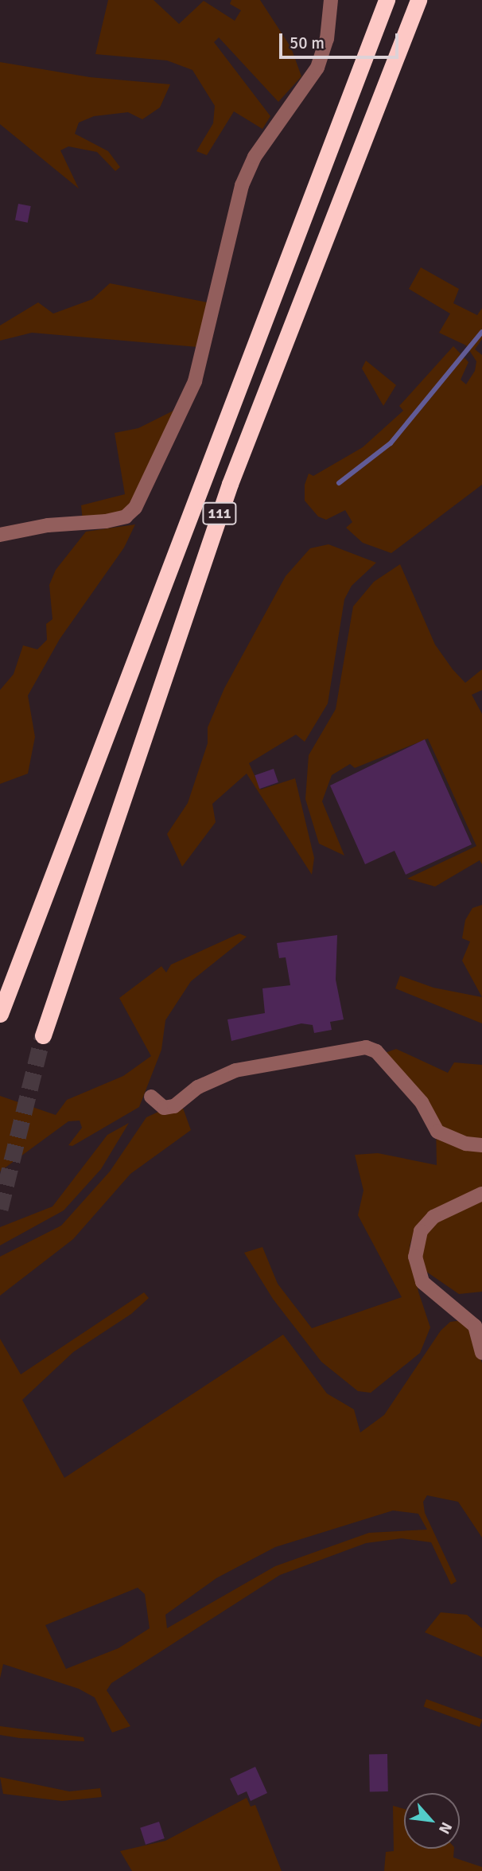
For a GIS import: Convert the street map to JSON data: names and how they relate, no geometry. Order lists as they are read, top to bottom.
{
  "streets": {
    "highway": ["111"]
  },
  "scale_bar": "50 m",
  "north": "bottom right"
}
